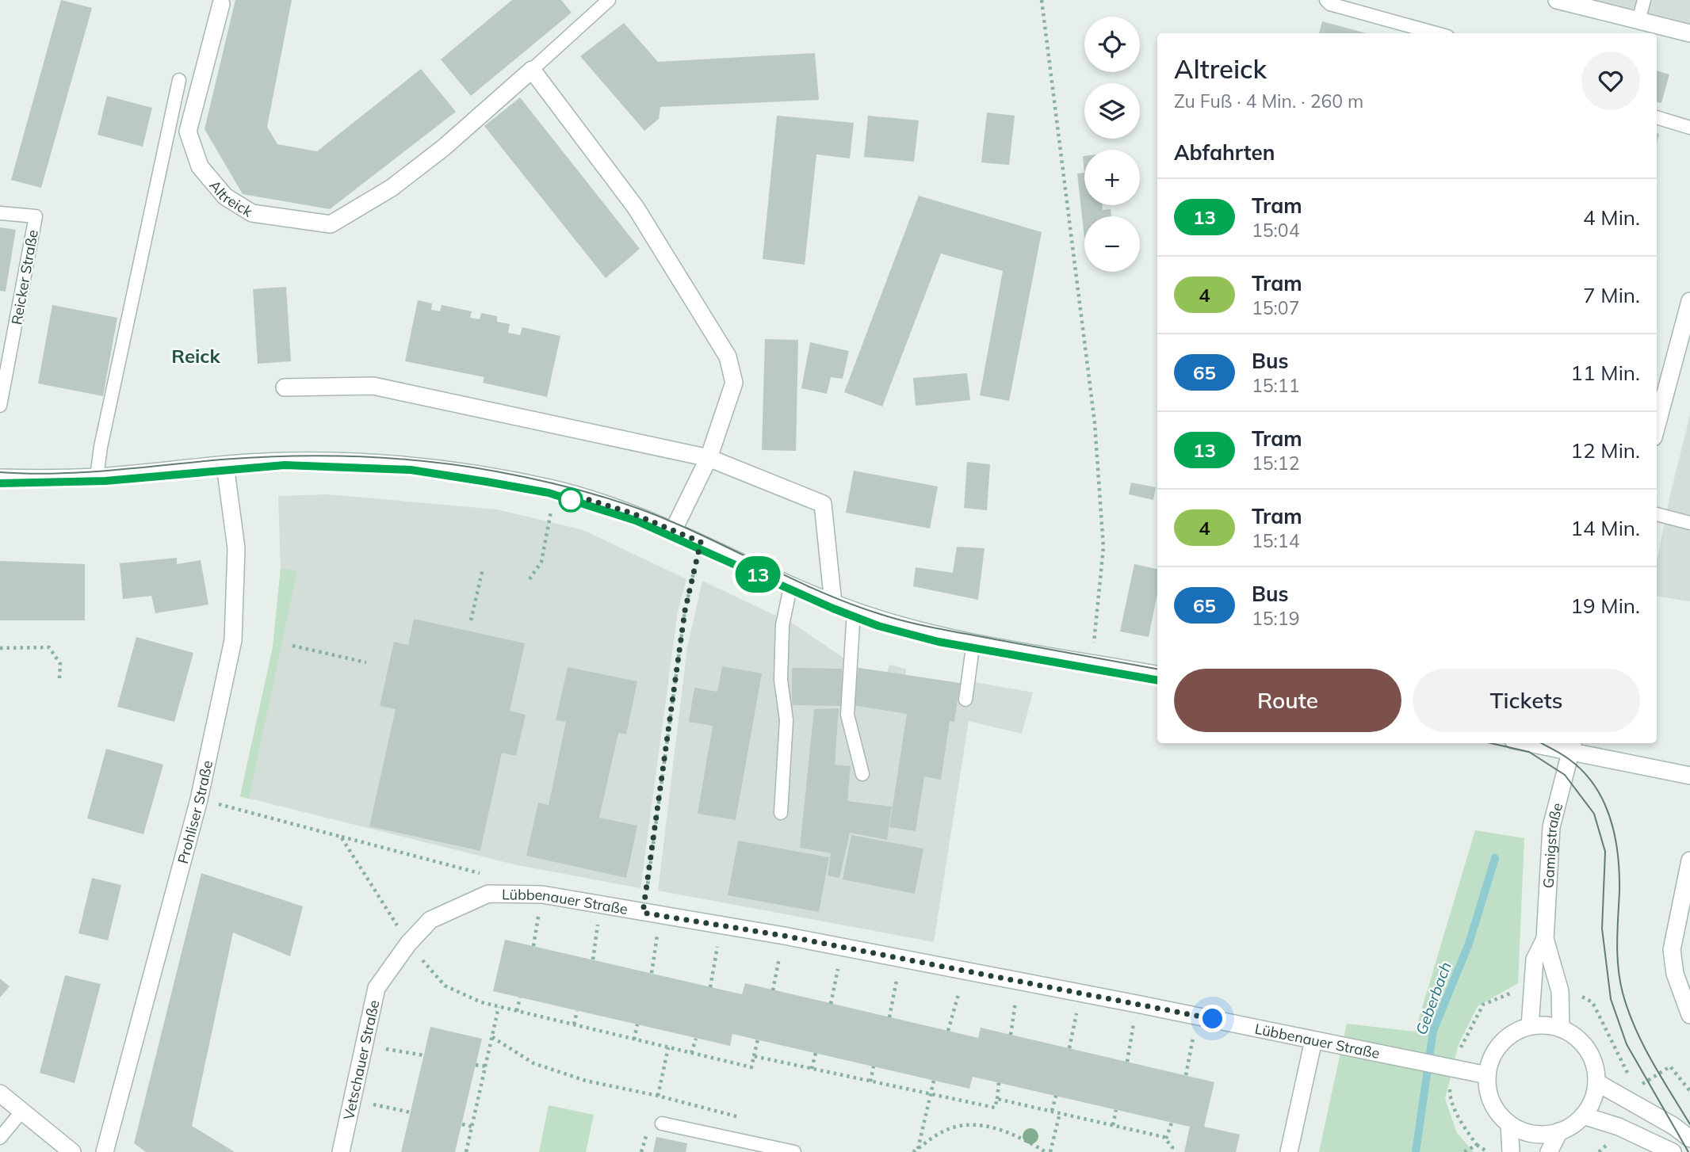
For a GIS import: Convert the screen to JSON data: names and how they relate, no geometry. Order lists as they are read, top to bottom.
{
  "streets": {
    "street": [
      "Altreick",
      "Prohliser Straße",
      "Gamigstraße",
      "Lübbenauer Straße",
      "Vetschauer Straße"
    ],
    "lane": ["Reicker Straße"]
  },
  "crossings": [
    ["Gamigstraße", "Lübbenauer Straße"],
    ["Lübbenauer Straße", "Vetschauer Straße"]
  ],
  "districts": ["Reick"],
  "water": ["Geberbach"],
  "lines": ["tram line 13"],
  "page": {
    "on_map": "13",
    "map_buttons": ["+", "−"],
    "heading": [
      ["Altreick", "Zu Fuß · 4 Min. · 260 m"],
      "Abfahrten"
    ],
    "list": [
      {
        "mark": "13",
        "name": "Tram",
        "note": "15:04",
        "value": "4 Min."
      },
      {
        "mark": "4",
        "name": "Tram",
        "note": "15:07",
        "value": "7 Min."
      },
      {
        "mark": "65",
        "name": "Bus",
        "note": "15:11",
        "value": "11 Min."
      },
      {
        "mark": "13",
        "name": "Tram",
        "note": "15:12",
        "value": "12 Min."
      },
      {
        "mark": "4",
        "name": "Tram",
        "note": "15:14",
        "value": "14 Min."
      },
      {
        "mark": "65",
        "name": "Bus",
        "note": "15:19",
        "value": "19 Min."
      }
    ],
    "buttons": ["Route", "Tickets"]
  }
}
